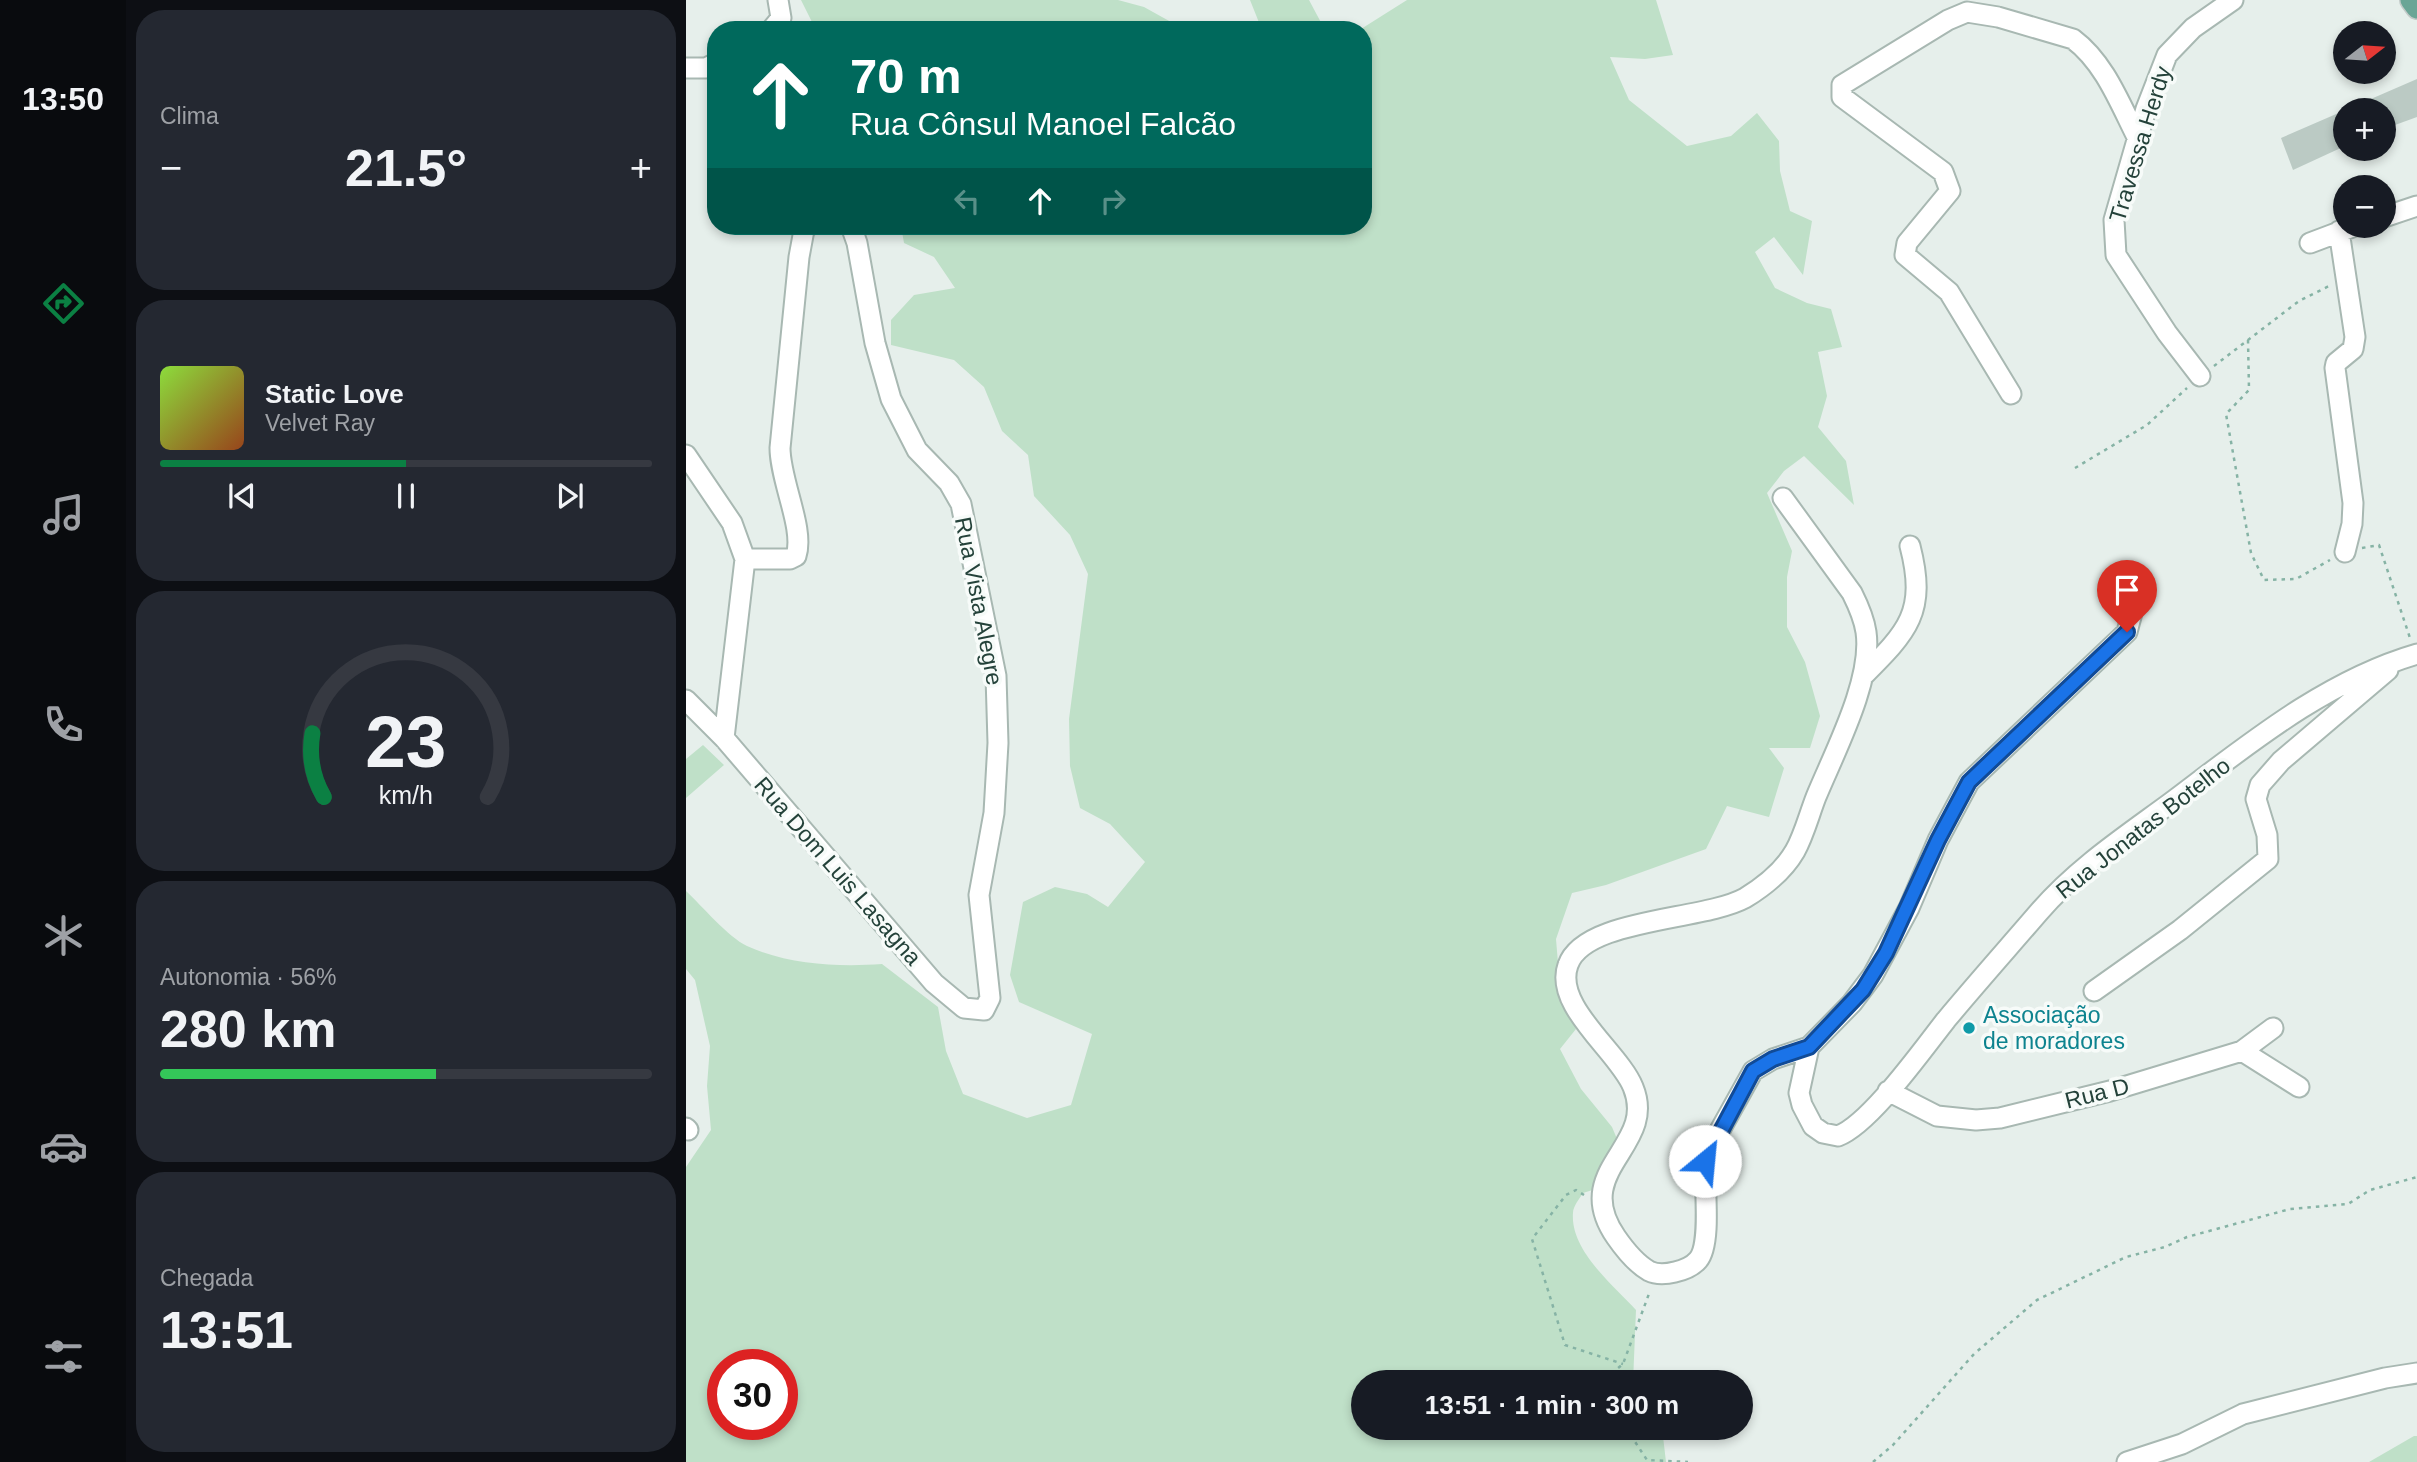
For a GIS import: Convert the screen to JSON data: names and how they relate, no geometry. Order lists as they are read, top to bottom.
{
  "streets": {
    "street": [
      "Travessa Herdy",
      "Rua Vista Alegre",
      "Rua Jonatas Botelho",
      "Rua Dom Luis Lasagna",
      "Rua D"
    ]
  },
  "crossings": [
    ["Rua Vista Alegre", "Rua Dom Luis Lasagna"],
    ["Rua Jonatas Botelho", "Rua D"]
  ],
  "places": ["Associação de moradores"],
  "north": "right",
  "page": {
    "tabs": "13:50",
    "tile": [
      "Clima",
      ["Autonomia · 56%", "280 km"],
      ["Chegada", "13:51"]
    ],
    "map_buttons": ["+", "−"],
    "turn": ["70 m", "Rua Cônsul Manoel Falcão"],
    "heat": ["−", "21.5°", "+"],
    "song": ["Static Love", "Velvet Ray"],
    "limit": "30",
    "trip": "13:51 · 1 min · 300 m",
    "gauge": ["23", "km/h"]
  }
}
